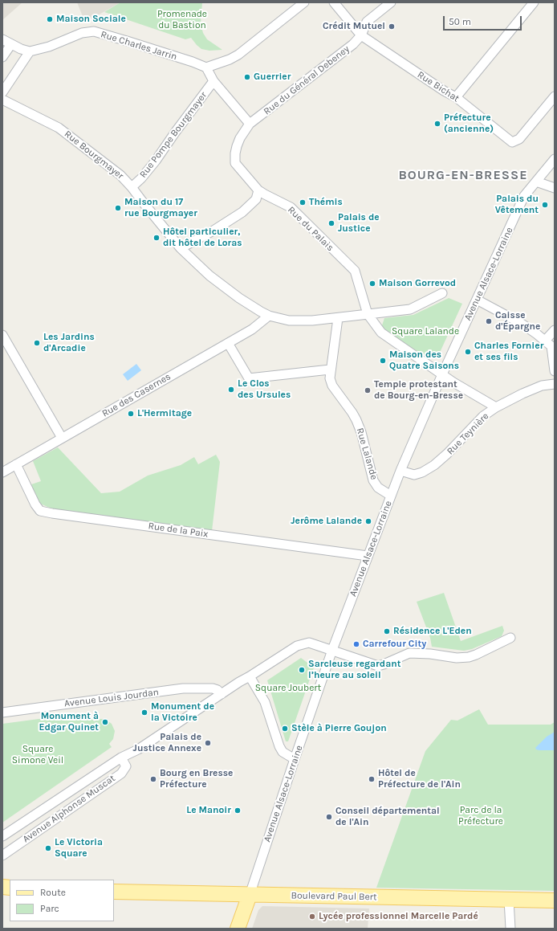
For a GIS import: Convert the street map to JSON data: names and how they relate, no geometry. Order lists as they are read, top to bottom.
{
  "streets": {
    "main road": ["Avenue Alsace-Lorraine", "Boulevard Paul Bert"],
    "street": [
      "Rue Charles Jarrin",
      "Rue du Général Debeney",
      "Rue Bichat",
      "Rue Pompe Bourgmayer",
      "Rue Bourgmayer",
      "Rue du Palais",
      "Rue des Casernes",
      "Rue Teynière",
      "Rue Lalande",
      "Rue de la Paix",
      "Avenue Louis Jourdan",
      "Avenue Alphonse Muscat"
    ]
  },
  "crossings": [
    ["Rue du Général Debeney", "Rue Bichat"],
    ["Rue du Général Debeney", "Rue du Palais"],
    ["Rue Pompe Bourgmayer", "Rue Bourgmayer"],
    ["Rue Bourgmayer", "Rue du Palais"],
    ["Rue Bourgmayer", "Rue des Casernes"],
    ["Rue Bourgmayer", "Rue Lalande"],
    ["Rue du Palais", "Avenue Alsace-Lorraine"],
    ["Rue du Palais", "Rue Teynière"],
    ["Avenue Alsace-Lorraine", "Rue Teynière"],
    ["Avenue Alsace-Lorraine", "Rue Lalande"],
    ["Avenue Alsace-Lorraine", "Rue de la Paix"],
    ["Avenue Alsace-Lorraine", "Avenue Alphonse Muscat"],
    ["Avenue Alsace-Lorraine", "Boulevard Paul Bert"],
    ["Rue des Casernes", "Rue de la Paix"],
    ["Avenue Louis Jourdan", "Avenue Alphonse Muscat"]
  ],
  "districts": ["BOURG-EN-BRESSE"],
  "parks": [
    "Promenade du Bastion",
    "Square Lalande",
    "Square Joubert",
    "Square Simone Veil",
    "Parc de la Préfecture"
  ],
  "places": [
    "Maison Sociale",
    "Crédit Mutuel",
    "Guerrier",
    "Préfecture (ancienne)",
    "Thémis",
    "Palais du Vêtement",
    "Maison du 17 rue Bourgmayer",
    "Palais de Justice",
    "Hôtel particulier, dit hôtel de Loras",
    "Maison Gorrevod",
    "Caisse d'Épargne",
    "Les Jardins d'Arcadie",
    "Charles Fornier et ses fils",
    "Maison des Quatre Saisons",
    "Le Clos des Ursules",
    "Temple protestant de Bourg-en-Bresse",
    "L'Hermitage",
    "Jerôme Lalande",
    "Résidence L'Eden",
    "Carrefour City",
    "Sarcleuse regardant l’heure au soleil",
    "Monument de la Victoire",
    "Monument à Edgar Quinet",
    "Stèle à Pierre Goujon",
    "Palais de Justice Annexe",
    "Bourg en Bresse Préfecture",
    "Hôtel de Préfecture de l'Ain",
    "Le Manoir",
    "Conseil départemental de l'Ain",
    "Le Victoria Square",
    "Lycée professionnel Marcelle Pardé"
  ],
  "legend": ["Route", "Parc"],
  "scale_bar": "50 m"
}
